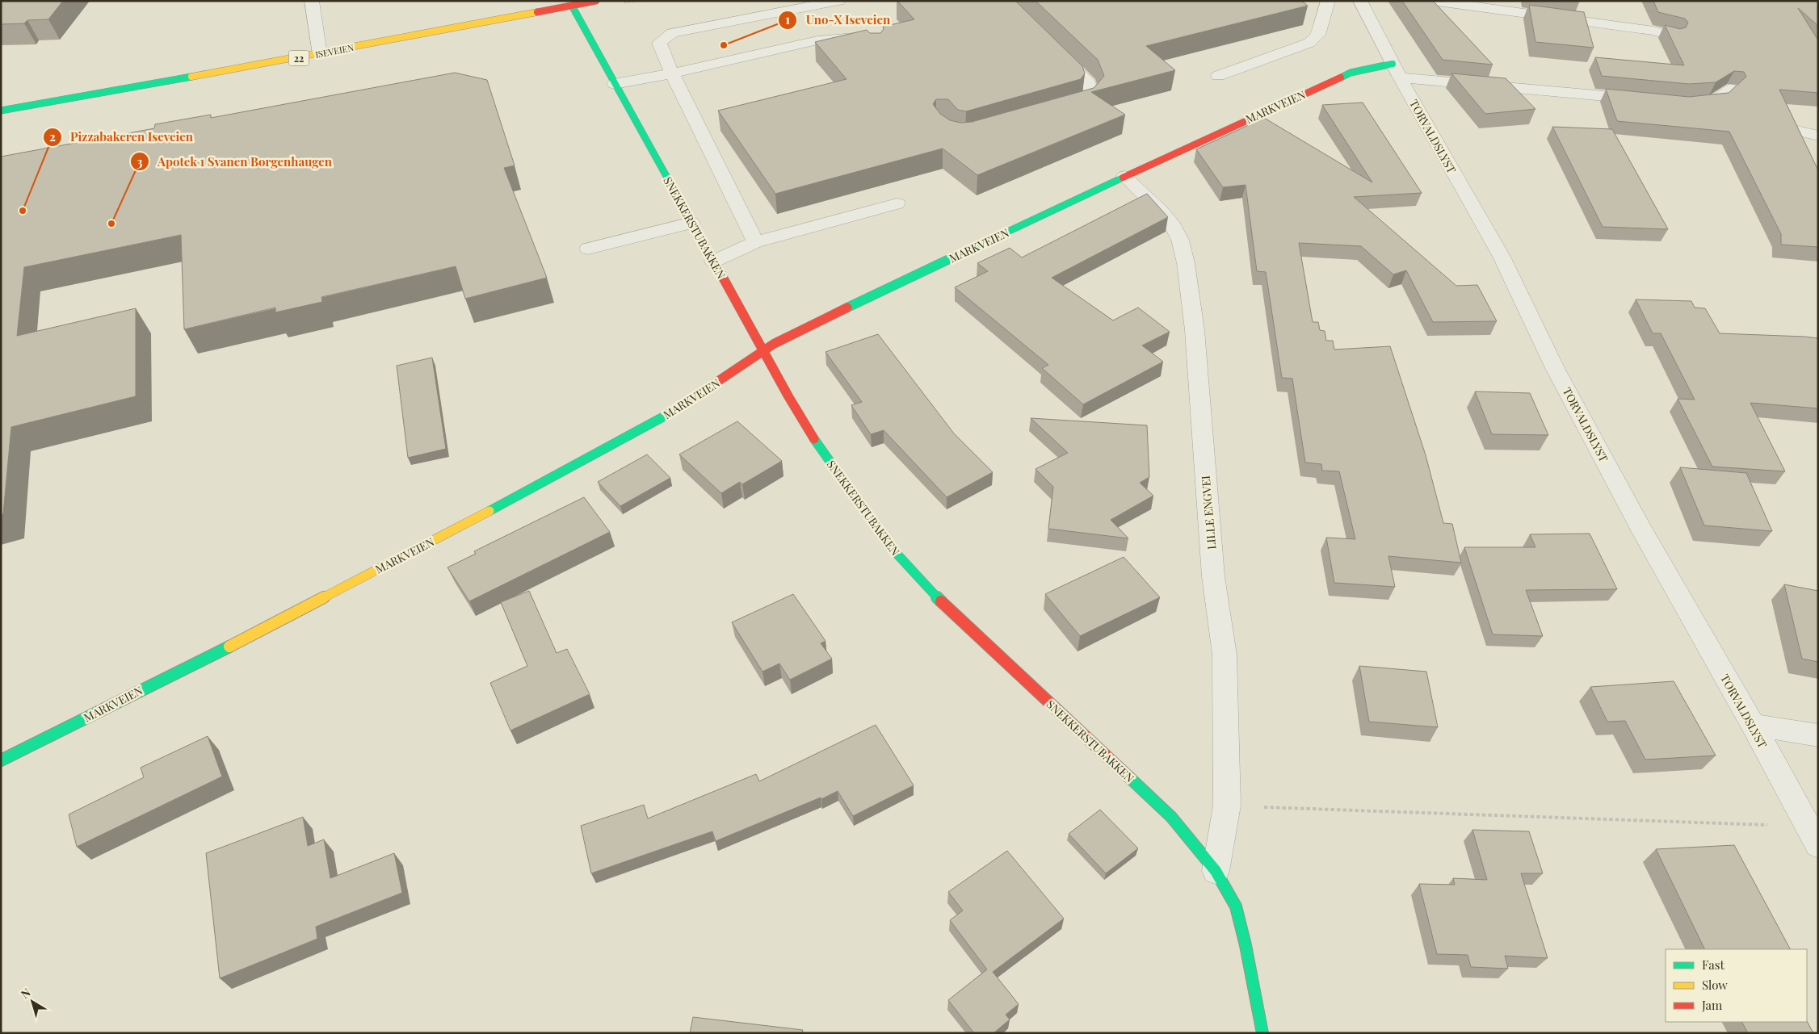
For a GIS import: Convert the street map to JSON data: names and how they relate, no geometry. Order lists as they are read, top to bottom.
{
  "streets": {
    "main road": [
      "ISEVEIEN",
      "22",
      "MARKVEIEN",
      "SNEKKERSTUBAKKEN"
    ],
    "street": ["TORVALDSLYST", "LILLE ENGVEI"]
  },
  "crossings": [
    ["ISEVEIEN", "SNEKKERSTUBAKKEN"],
    ["MARKVEIEN", "TORVALDSLYST"],
    ["MARKVEIEN", "SNEKKERSTUBAKKEN"],
    ["MARKVEIEN", "LILLE ENGVEI"],
    ["SNEKKERSTUBAKKEN", "LILLE ENGVEI"]
  ],
  "places": ["Uno-X Iseveien", "Pizzabakeren Iseveien", "Apotek 1 Svanen Borgenhaugen"],
  "legend": ["Fast", "Slow", "Jam"],
  "north": "top left"
}
